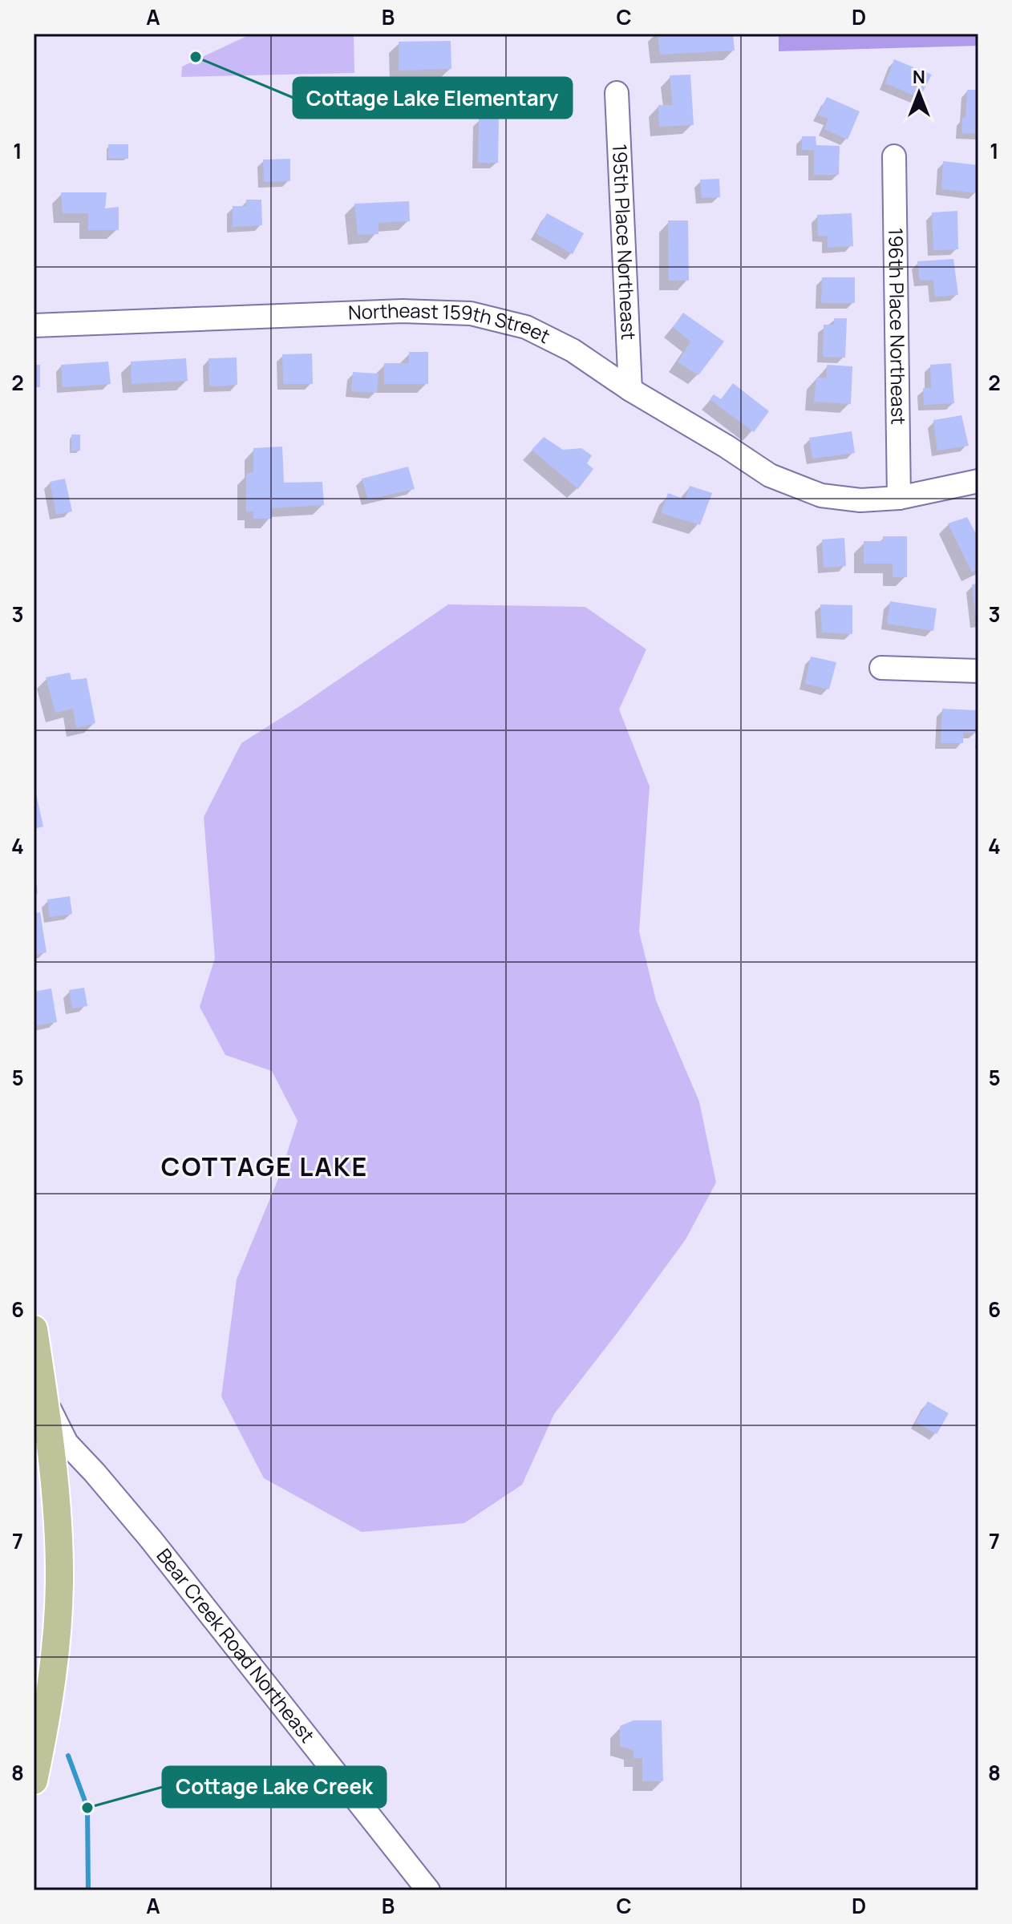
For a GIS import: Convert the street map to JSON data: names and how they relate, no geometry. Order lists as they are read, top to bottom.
{
  "streets": {
    "street": [
      "195th Place Northeast",
      "196th Place Northeast",
      "Northeast 159th Street",
      "Bear Creek Road Northeast"
    ]
  },
  "crossings": [
    ["195th Place Northeast", "Northeast 159th Street"],
    ["196th Place Northeast", "Northeast 159th Street"]
  ],
  "districts": ["COTTAGE LAKE"],
  "places": ["Cottage Lake Elementary", "Cottage Lake Creek"],
  "north": "top",
  "grid": {
    "columns": [
      "A",
      "B",
      "C",
      "D"
    ],
    "rows": [
      "1",
      "2",
      "3",
      "4",
      "5",
      "6",
      "7",
      "8"
    ]
  }
}
